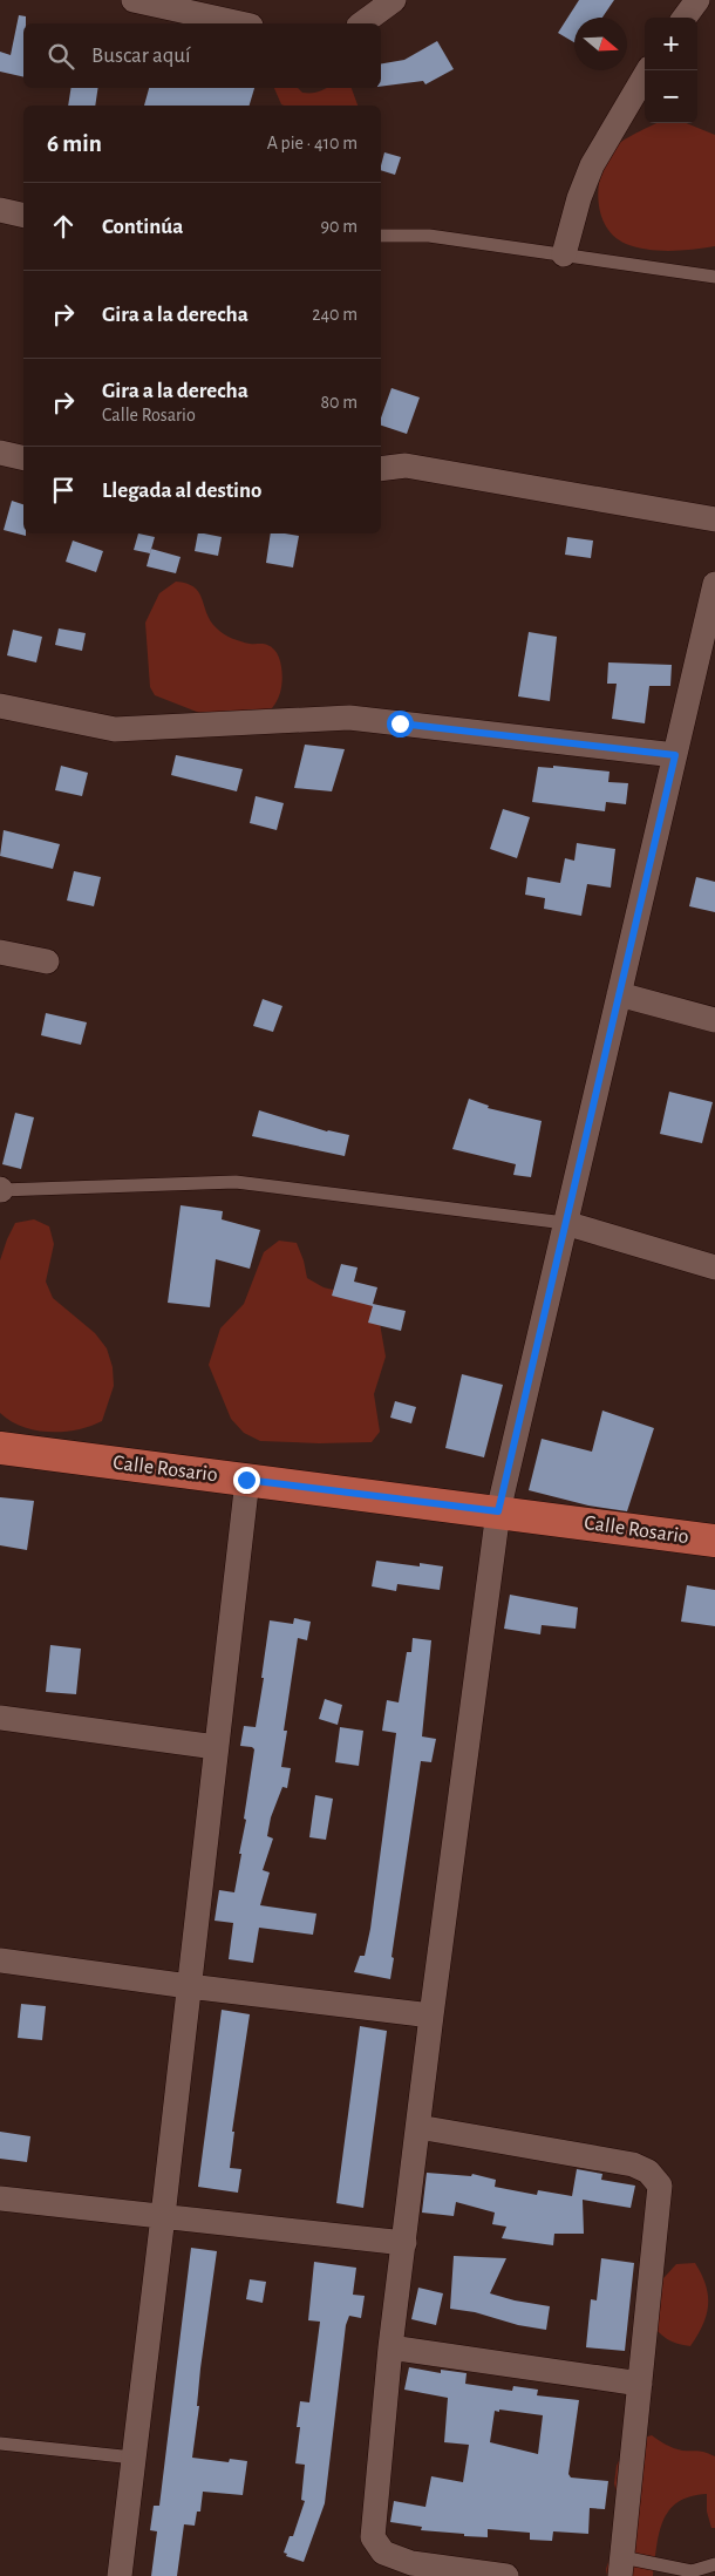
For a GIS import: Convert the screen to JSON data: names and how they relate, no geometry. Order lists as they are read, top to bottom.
{
  "streets": {
    "main road": ["Calle Rosario"]
  },
  "north": "right",
  "page": {
    "map_buttons": ["+", "−"],
    "search": "Buscar aquí",
    "heading": ["6 min", "A pie · 410 m"],
    "list": [
      ["Continúa", "90 m"],
      ["Gira a la derecha", "240 m"],
      ["Gira a la derecha", "Calle Rosario", "80 m"],
      "Llegada al destino"
    ]
  }
}
